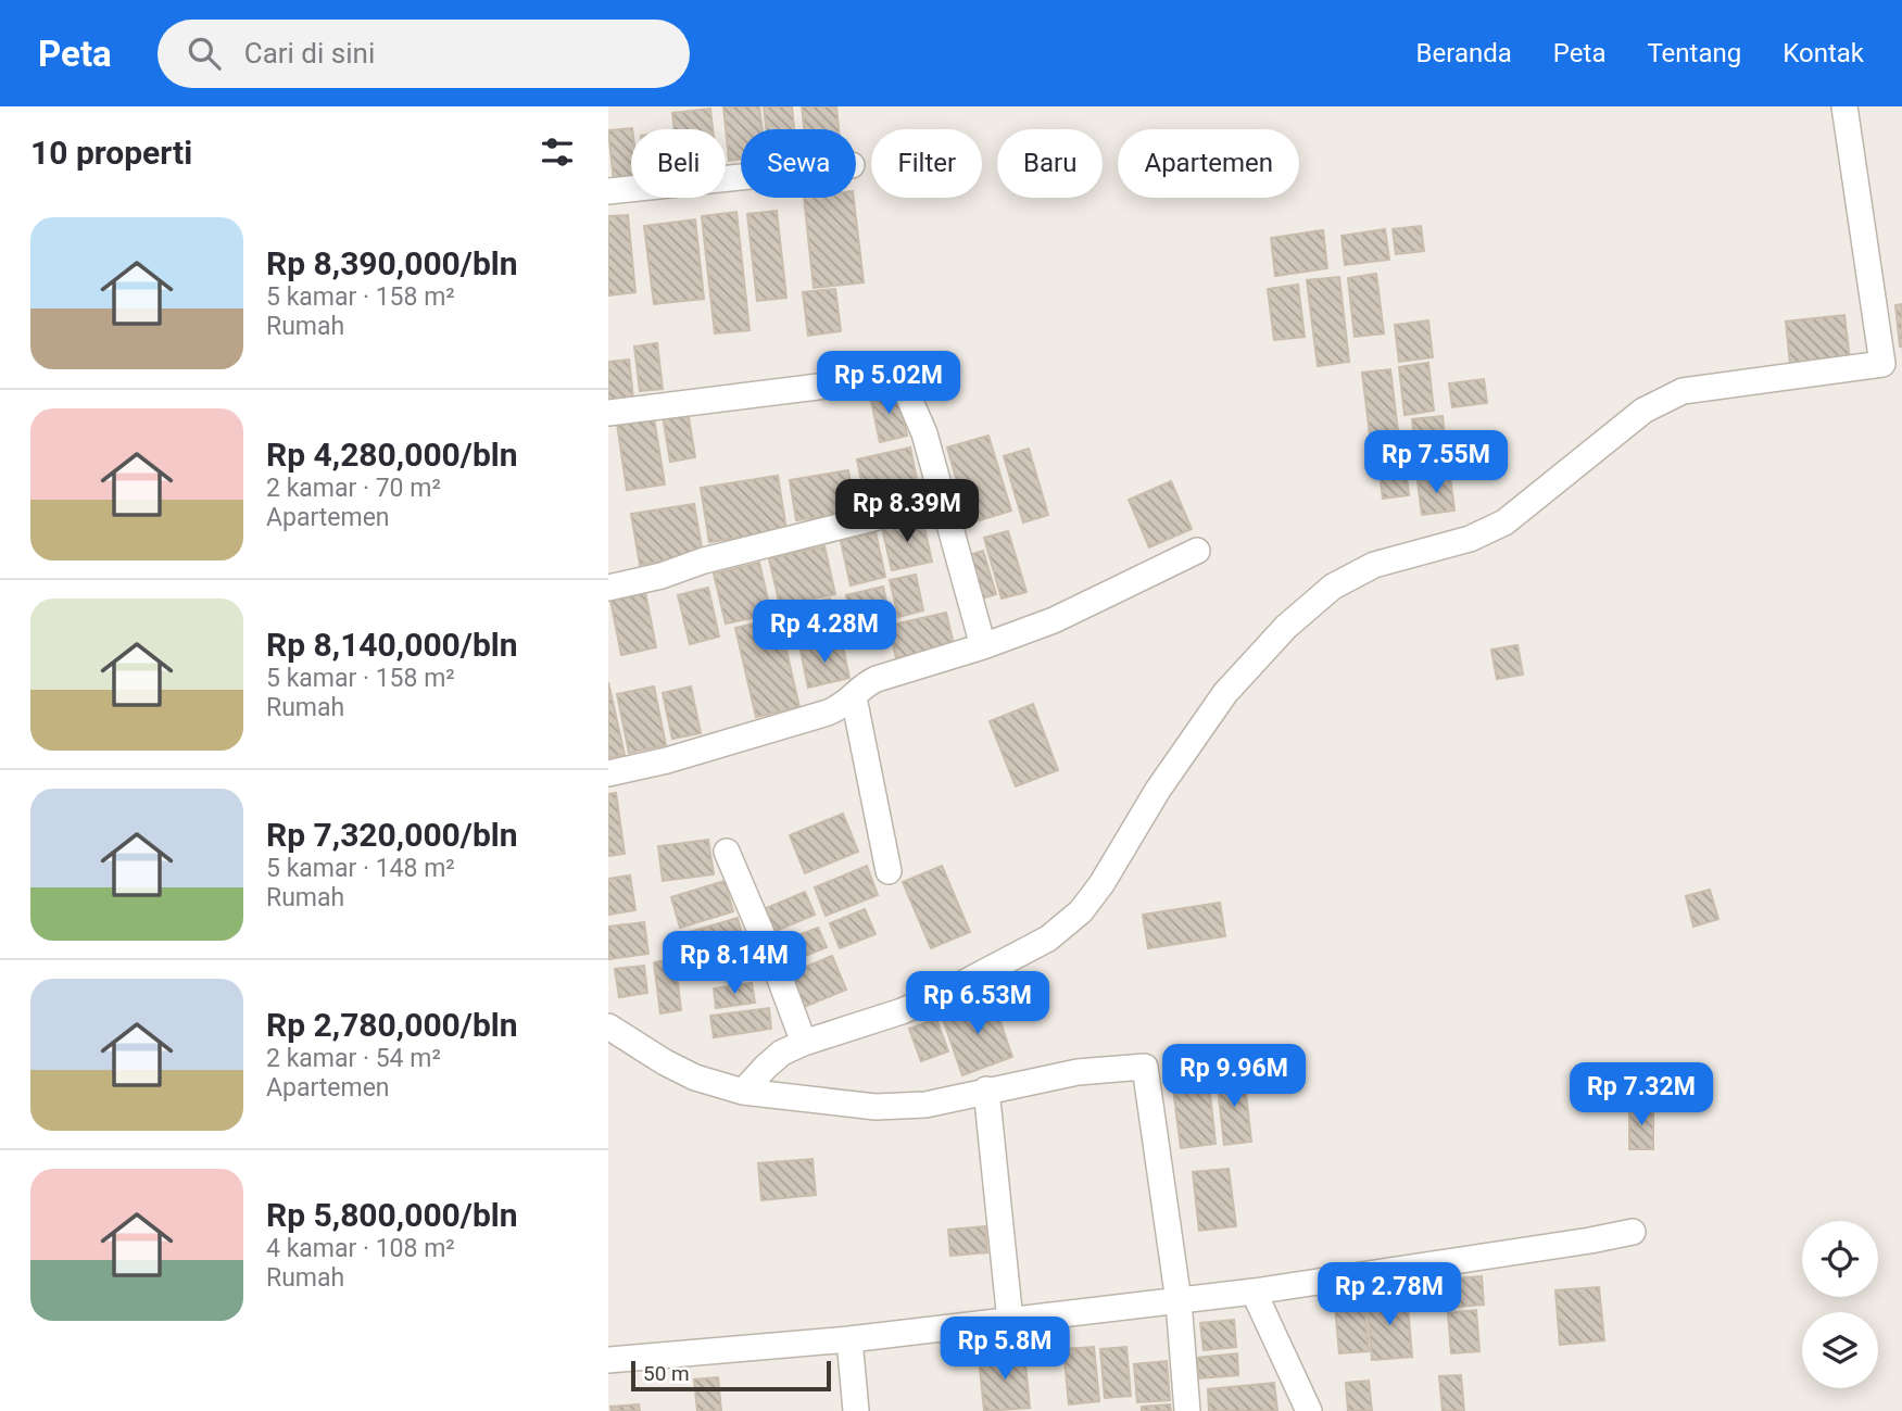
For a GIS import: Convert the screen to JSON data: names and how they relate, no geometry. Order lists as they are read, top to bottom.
{
  "scale_bar": "50 m",
  "page": {
    "header": "Peta",
    "search": "Cari di sini",
    "nav": [
      "Beranda",
      "Peta",
      "Tentang",
      "Kontak"
    ],
    "heading": "10 properti",
    "chip": [
      "Beli",
      "Sewa",
      "Filter",
      "Baru",
      "Apartemen"
    ],
    "list": [
      {
        "name": "Rp 8,390,000/bln",
        "note": "5 kamar · 158 m² · Rumah"
      },
      {
        "name": "Rp 4,280,000/bln",
        "note": "2 kamar · 70 m² · Apartemen"
      },
      {
        "name": "Rp 8,140,000/bln",
        "note": "5 kamar · 158 m² · Rumah"
      },
      {
        "name": "Rp 7,320,000/bln",
        "note": "5 kamar · 148 m² · Rumah"
      },
      {
        "name": "Rp 2,780,000/bln",
        "note": "2 kamar · 54 m² · Apartemen"
      },
      {
        "name": "Rp 5,800,000/bln",
        "note": "4 kamar · 108 m² · Rumah"
      }
    ],
    "price": [
      "Rp 5.02M",
      "Rp 7.55M",
      "Rp 8.39M",
      "Rp 4.28M",
      "Rp 8.14M",
      "Rp 6.53M",
      "Rp 9.96M",
      "Rp 7.32M",
      "Rp 2.78M",
      "Rp 5.8M"
    ],
    "scale": "50 m"
  }
}
